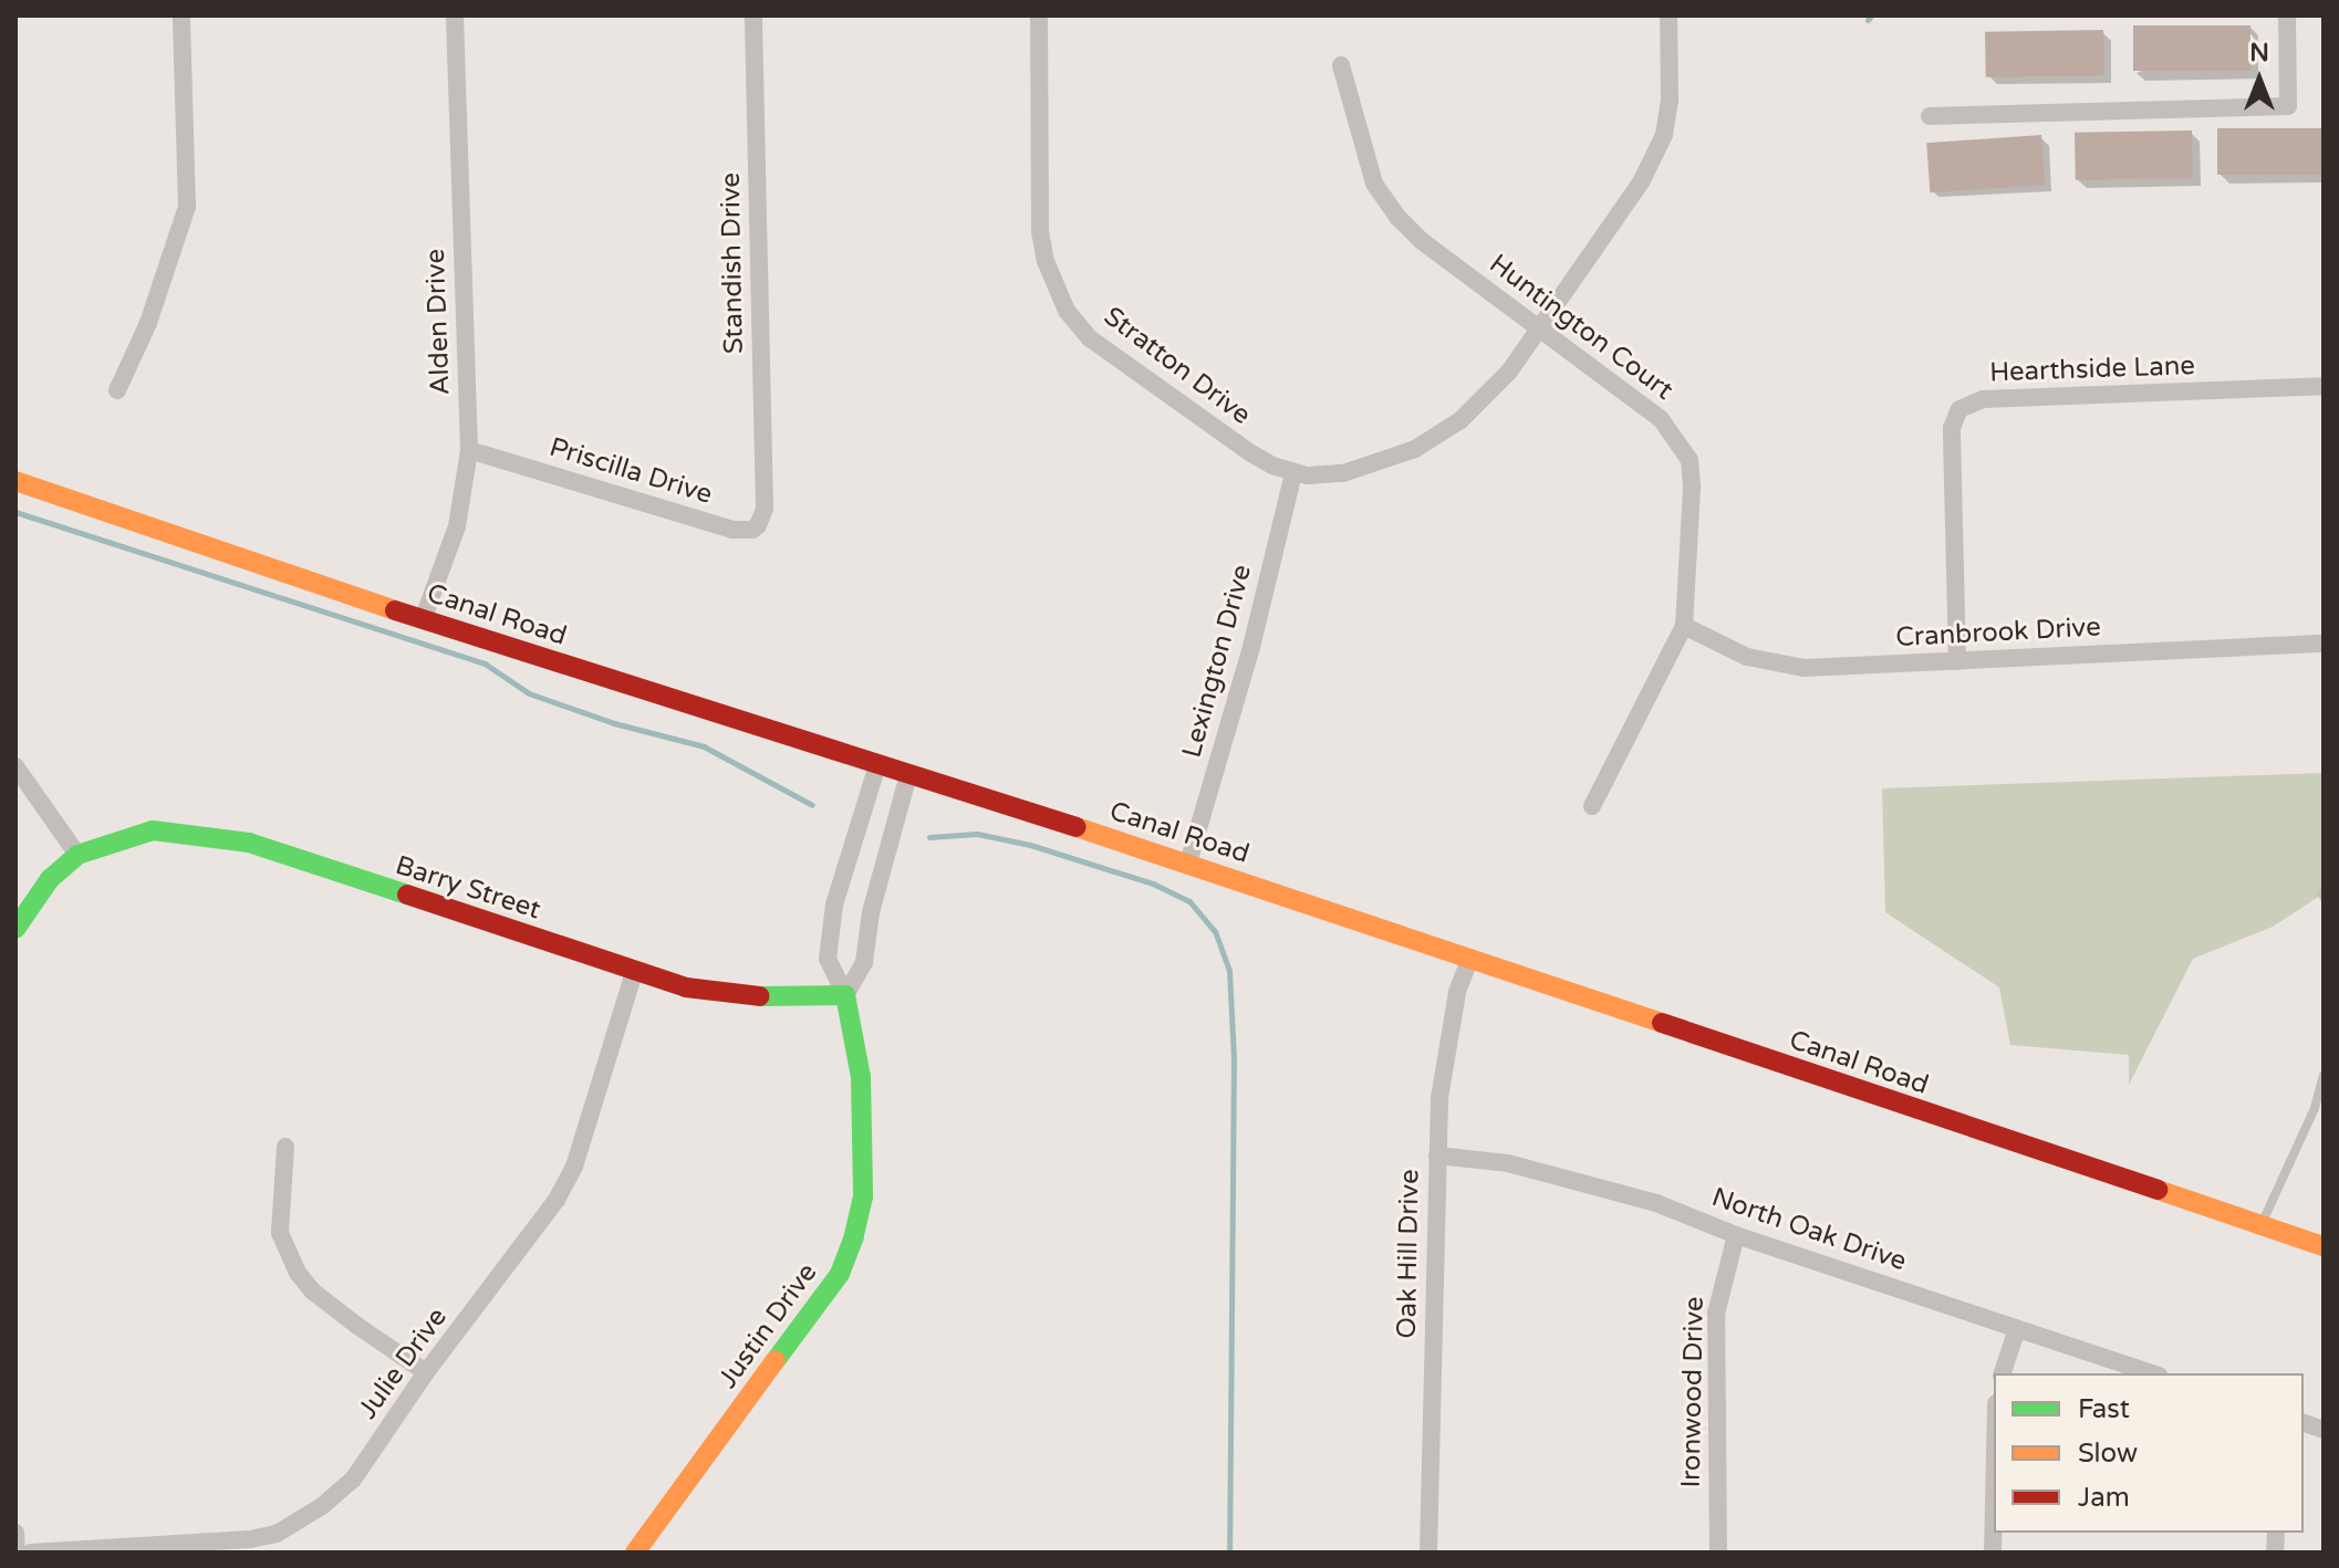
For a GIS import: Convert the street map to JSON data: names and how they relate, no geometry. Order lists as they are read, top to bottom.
{
  "streets": {
    "street": [
      "Standish Drive",
      "Alden Drive",
      "Huntington Court",
      "Stratton Drive",
      "Hearthside Lane",
      "Priscilla Drive",
      "Canal Road",
      "Cranbrook Drive",
      "Lexington Drive",
      "Barry Street",
      "North Oak Drive",
      "Oak Hill Drive",
      "Justin Drive",
      "Julie Drive",
      "Ironwood Drive"
    ]
  },
  "crossings": [
    ["Standish Drive", "Priscilla Drive"],
    ["Alden Drive", "Priscilla Drive"],
    ["Alden Drive", "Canal Road"],
    ["Huntington Court", "Cranbrook Drive"],
    ["Stratton Drive", "Lexington Drive"],
    ["Hearthside Lane", "Cranbrook Drive"],
    ["Canal Road", "Lexington Drive"],
    ["Canal Road", "Oak Hill Drive"],
    ["Canal Road", "Justin Drive"],
    ["Barry Street", "Justin Drive"],
    ["Barry Street", "Julie Drive"],
    ["North Oak Drive", "Oak Hill Drive"],
    ["North Oak Drive", "Ironwood Drive"]
  ],
  "legend": ["Fast", "Slow", "Jam"],
  "north": "top"
}
